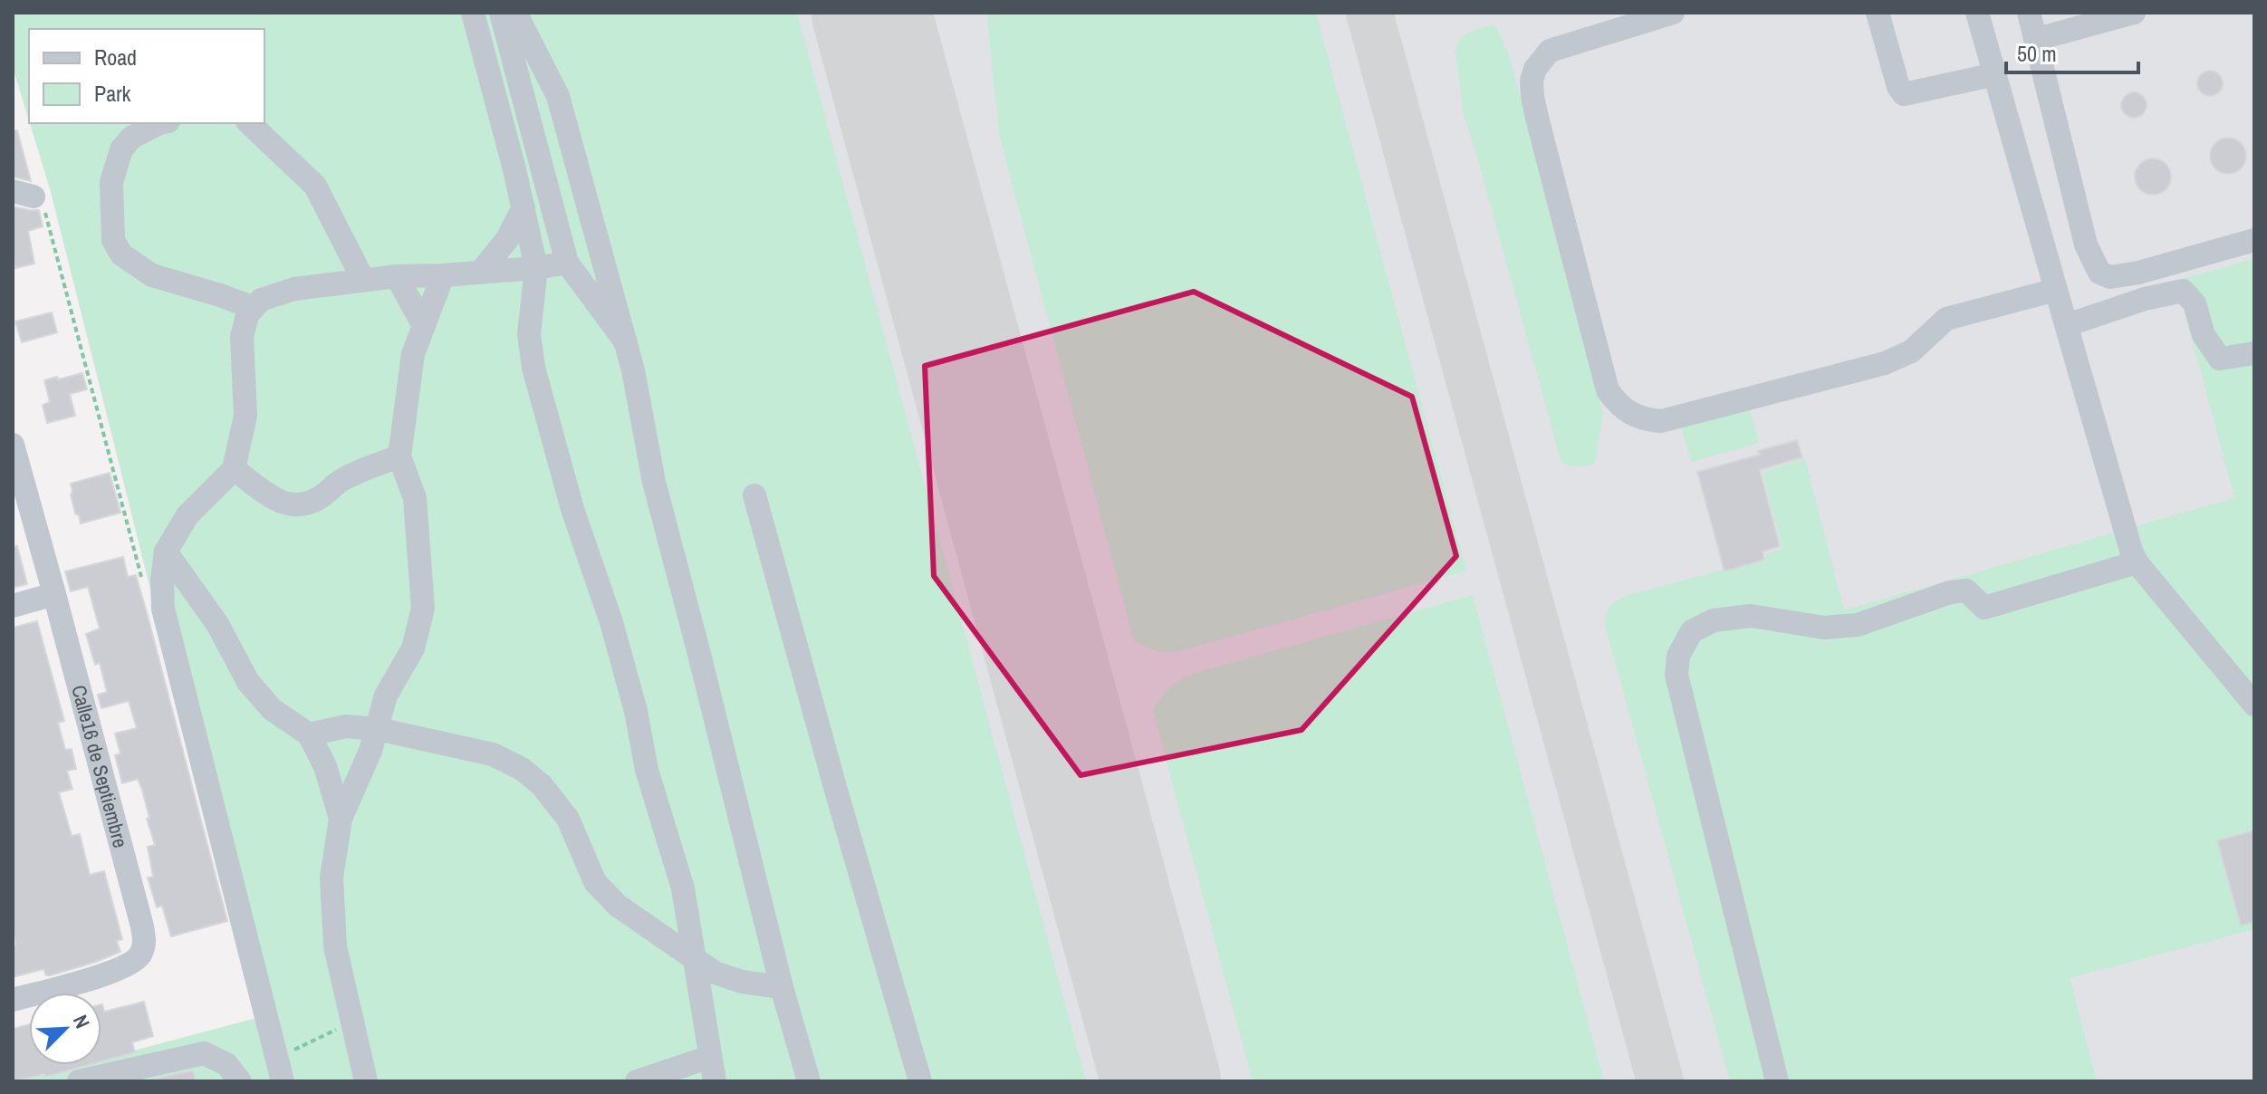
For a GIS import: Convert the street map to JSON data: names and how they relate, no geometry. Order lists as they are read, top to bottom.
{
  "streets": {
    "street": ["Calle16 de Septiembre"]
  },
  "legend": ["Road", "Park"],
  "scale_bar": "50 m",
  "north": "top right"
}
